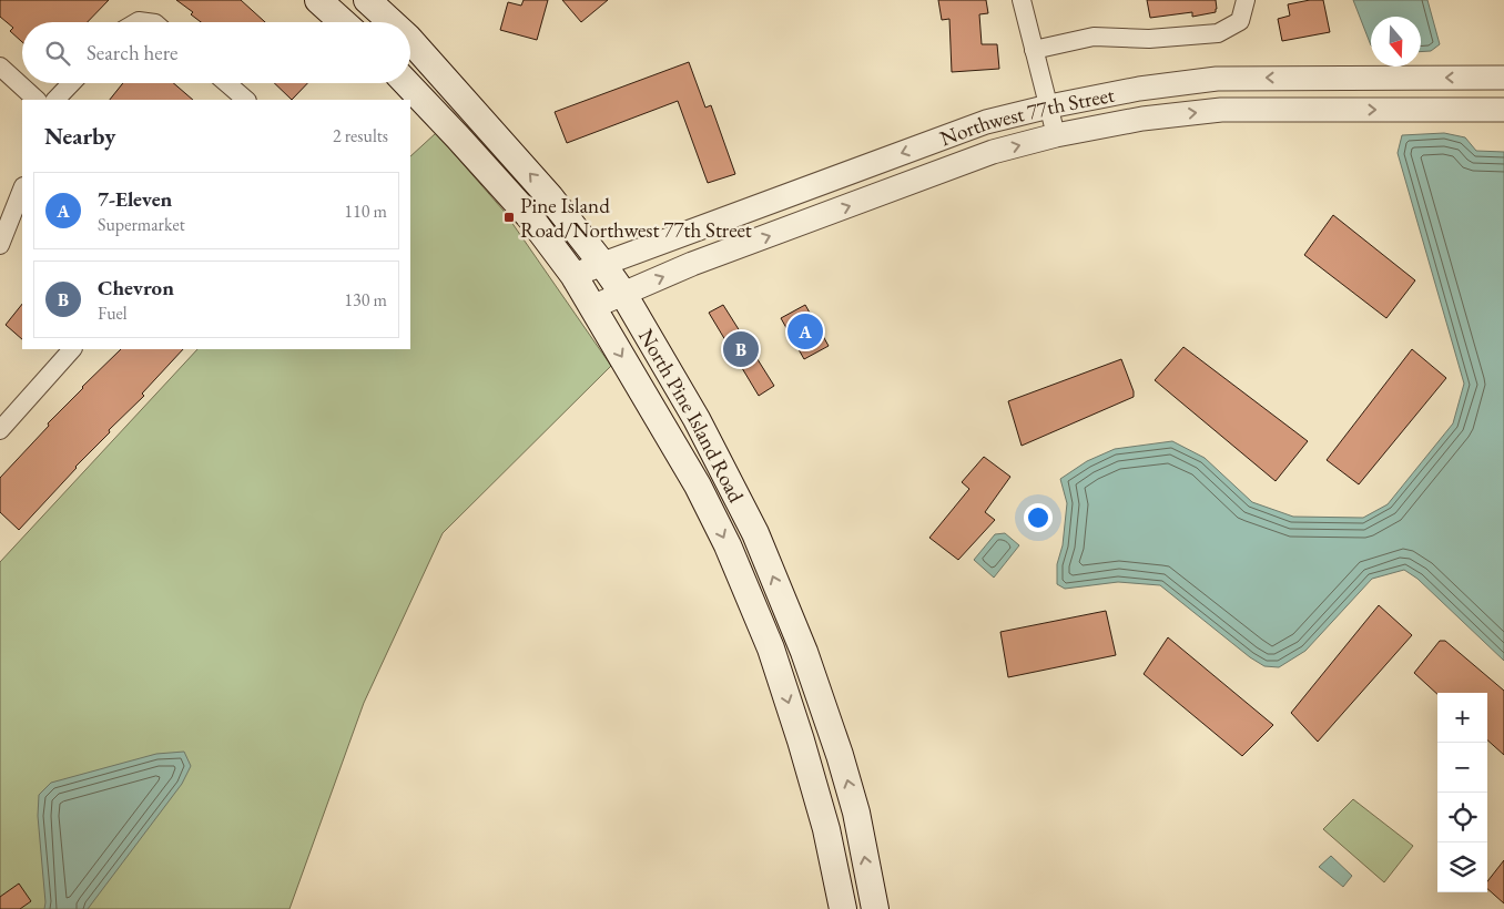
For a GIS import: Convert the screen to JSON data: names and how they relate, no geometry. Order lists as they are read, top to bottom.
{
  "streets": {
    "main road": ["North Pine Island Road"],
    "street": ["Northwest 77th Street"]
  },
  "crossings": [
    ["Northwest 77th Street", "North Pine Island Road"]
  ],
  "places": {
    "transit": ["Pine Island Road/Northwest 77th Street"]
  },
  "north": "bottom",
  "page": {
    "search": "Search here",
    "heading": ["Nearby", "2 results"],
    "list": [
      {
        "mark": "A",
        "name": "7-Eleven",
        "note": "Supermarket",
        "value": "110 m"
      },
      {
        "mark": "B",
        "name": "Chevron",
        "note": "Fuel",
        "value": "130 m"
      }
    ],
    "pins": ["A", "B"],
    "map_buttons": ["+", "−"]
  }
}
